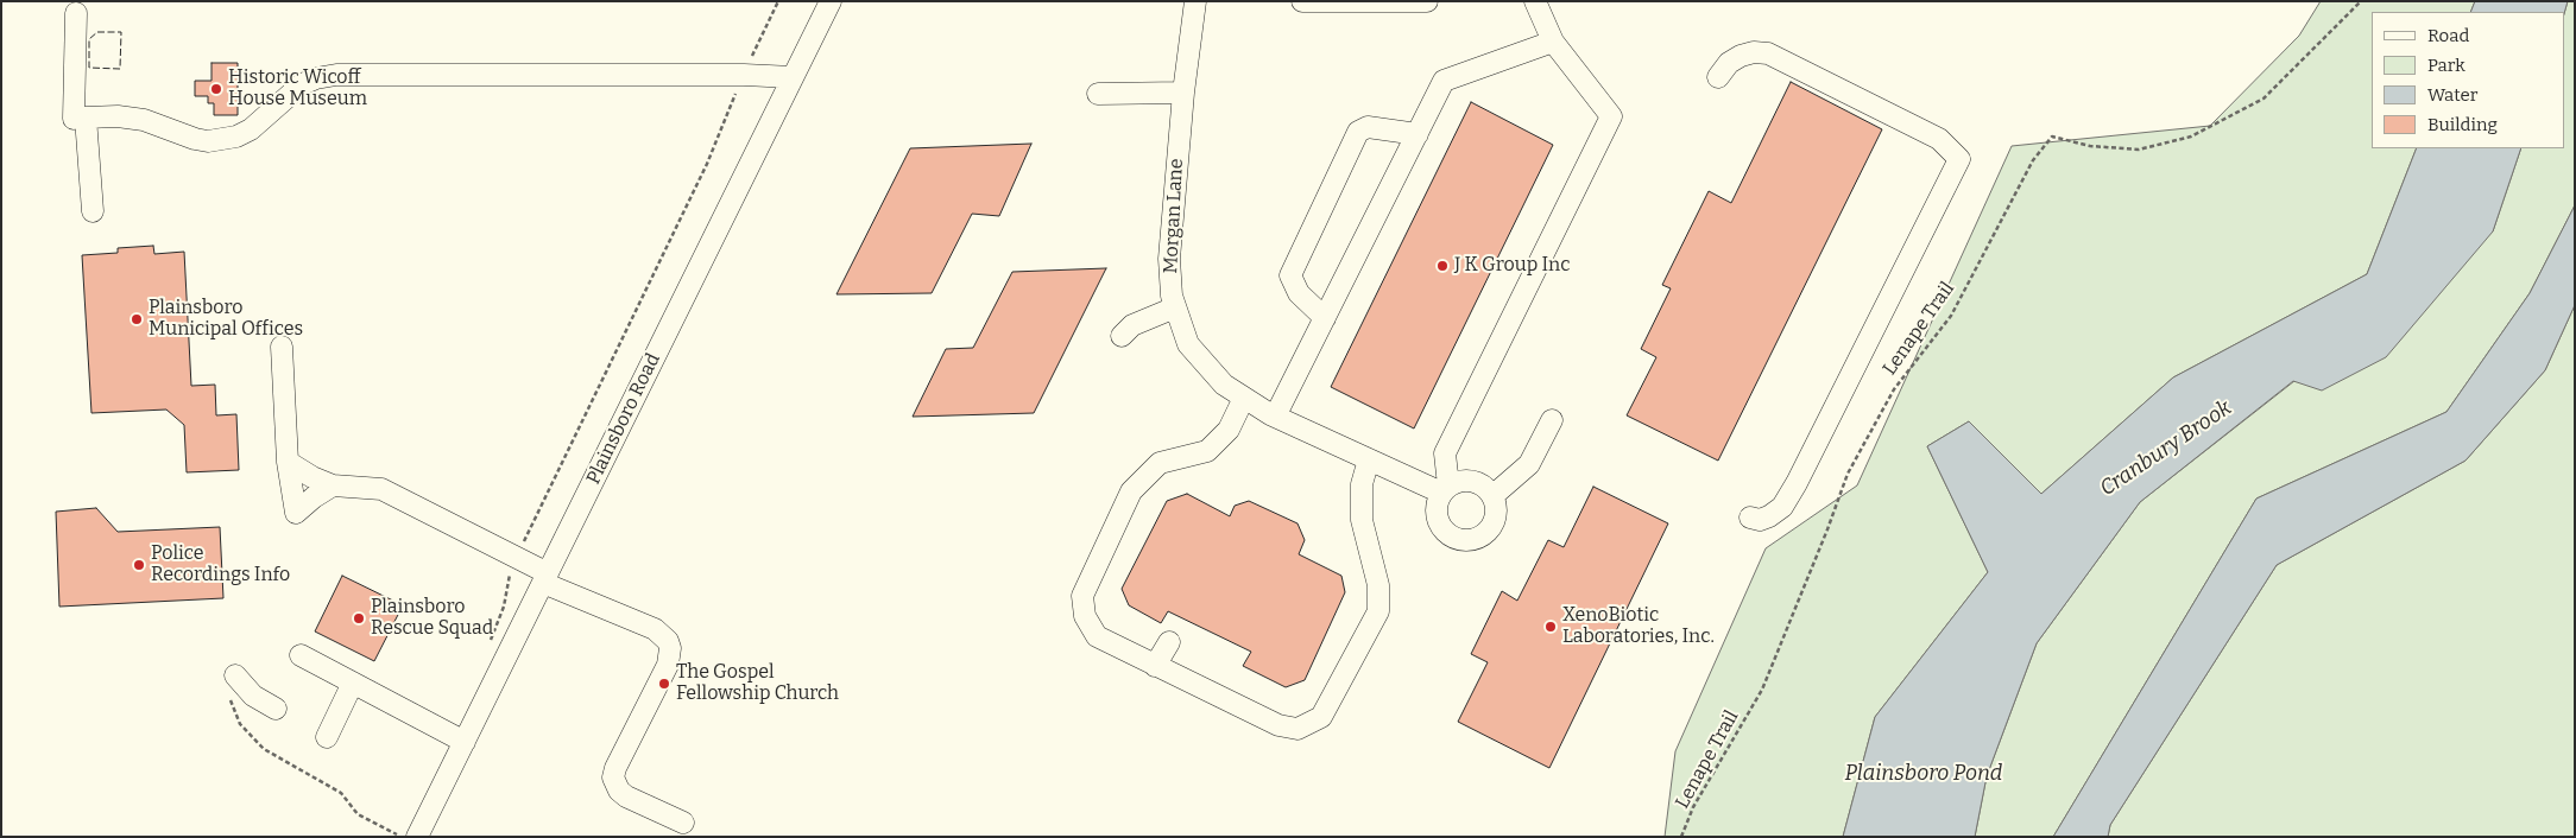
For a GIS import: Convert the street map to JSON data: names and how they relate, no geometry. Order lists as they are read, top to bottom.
{
  "streets": {
    "street": ["Morgan Lane", "Plainsboro Road"],
    "path": ["Lenape Trail"]
  },
  "water": ["Cranbury Brook", "Plainsboro Pond"],
  "places": [
    "Historic Wicoff House Museum",
    "J K Group Inc",
    "Plainsboro Municipal Offices",
    "Police Recordings Info",
    "Plainsboro Rescue Squad",
    "XenoBiotic Laboratories, Inc.",
    "The Gospel Fellowship Church"
  ],
  "legend": [
    "Road",
    "Park",
    "Water",
    "Building"
  ]
}
